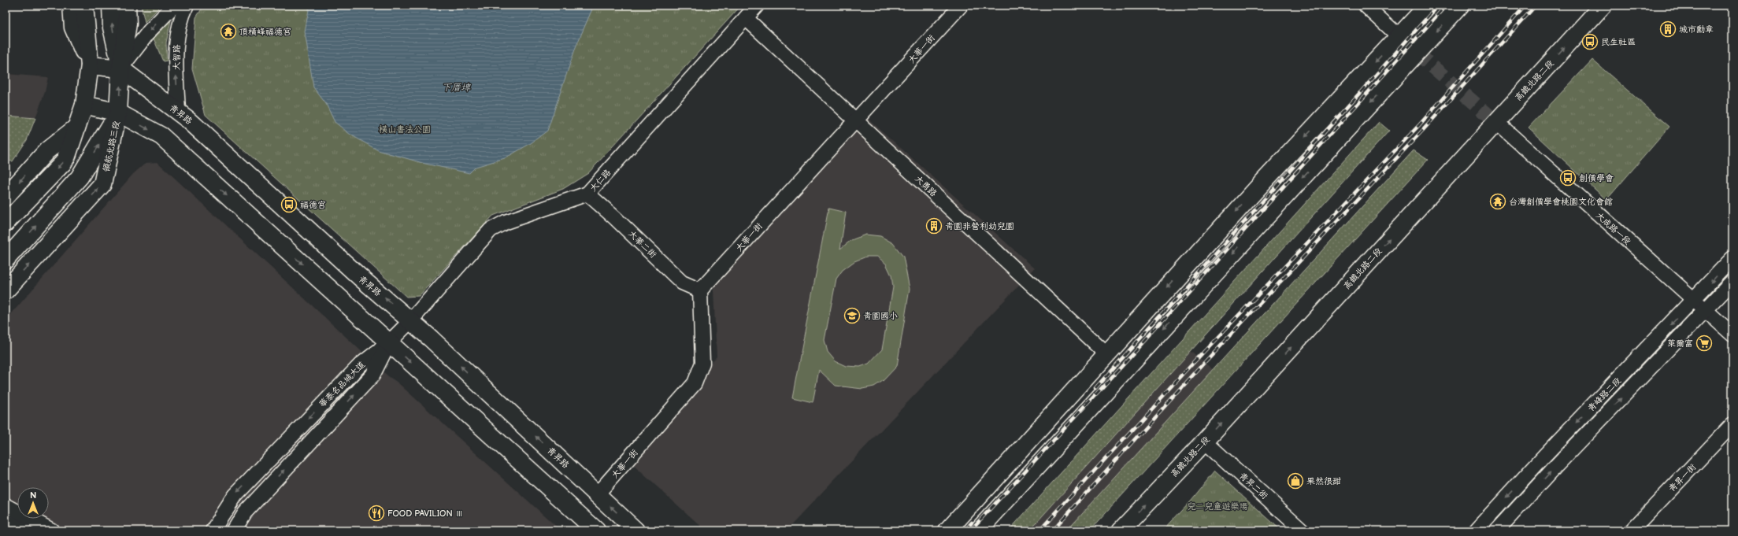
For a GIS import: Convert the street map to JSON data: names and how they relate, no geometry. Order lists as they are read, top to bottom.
{
  "streets": {
    "street": [
      "大華一街",
      "大智路",
      "高鐵北路二段",
      "青昇路",
      "領航北路三段",
      "大仁路",
      "大勇路",
      "大成路一段",
      "大華二街",
      "華泰名品城大道",
      "青峰路二段",
      "青昇一街",
      "青昇二街"
    ]
  },
  "crossings": [
    ["大華一街", "青昇路"],
    ["大華一街", "大勇路"],
    ["大華一街", "大華二街"],
    ["大智路", "青昇路"],
    ["高鐵北路二段", "大成路一段"],
    ["高鐵北路二段", "青昇二街"],
    ["青昇路", "大仁路"],
    ["大仁路", "大勇路"],
    ["大仁路", "大華二街"],
    ["大仁路", "華泰名品城大道"],
    ["大成路一段", "青峰路二段"]
  ],
  "water": ["下厝埤"],
  "parks": ["橫山書法公園", "兒二兒童遊樂場"],
  "places": {
    "building": ["城市勳章", "青園非營利幼兒園"],
    "temple": ["頂橫峰福德宮", "台灣創價學會桃園文化會館"],
    "bus stop": ["民生社區", "創價學會", "福德宮"],
    "school or university": ["青園國小"],
    "supermarket": ["萊爾富"],
    "shop": ["果然很甜"],
    "restaurant": ["FOOD PAVILION Ⅲ"]
  },
  "north": "top"
}
